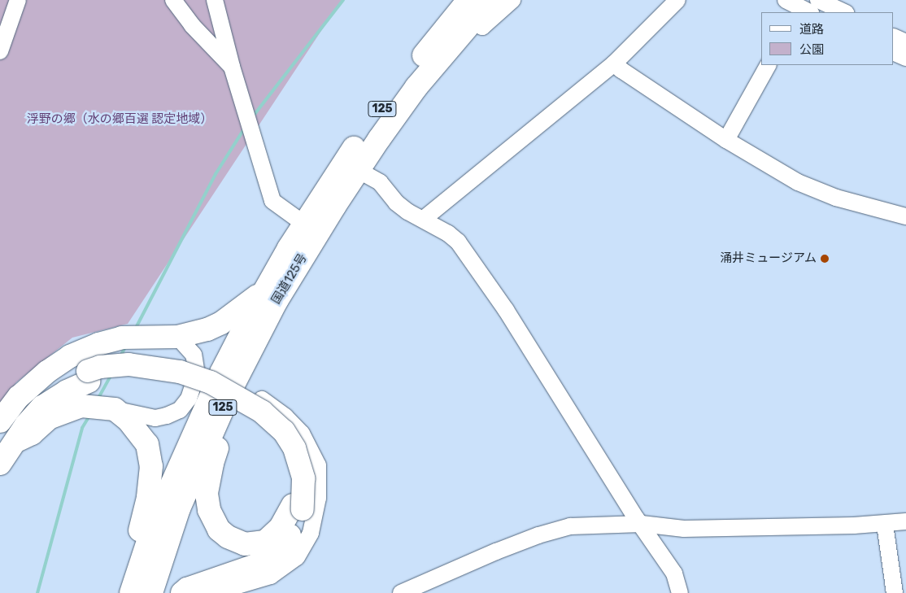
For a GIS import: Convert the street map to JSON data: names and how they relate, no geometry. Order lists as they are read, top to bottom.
{
  "streets": {
    "highway": ["125", "国道125号"]
  },
  "parks": ["浮野の郷（水の郷百選 認定地域）"],
  "places": ["涌井ミュージアム"],
  "legend": ["道路", "公園"]
}
